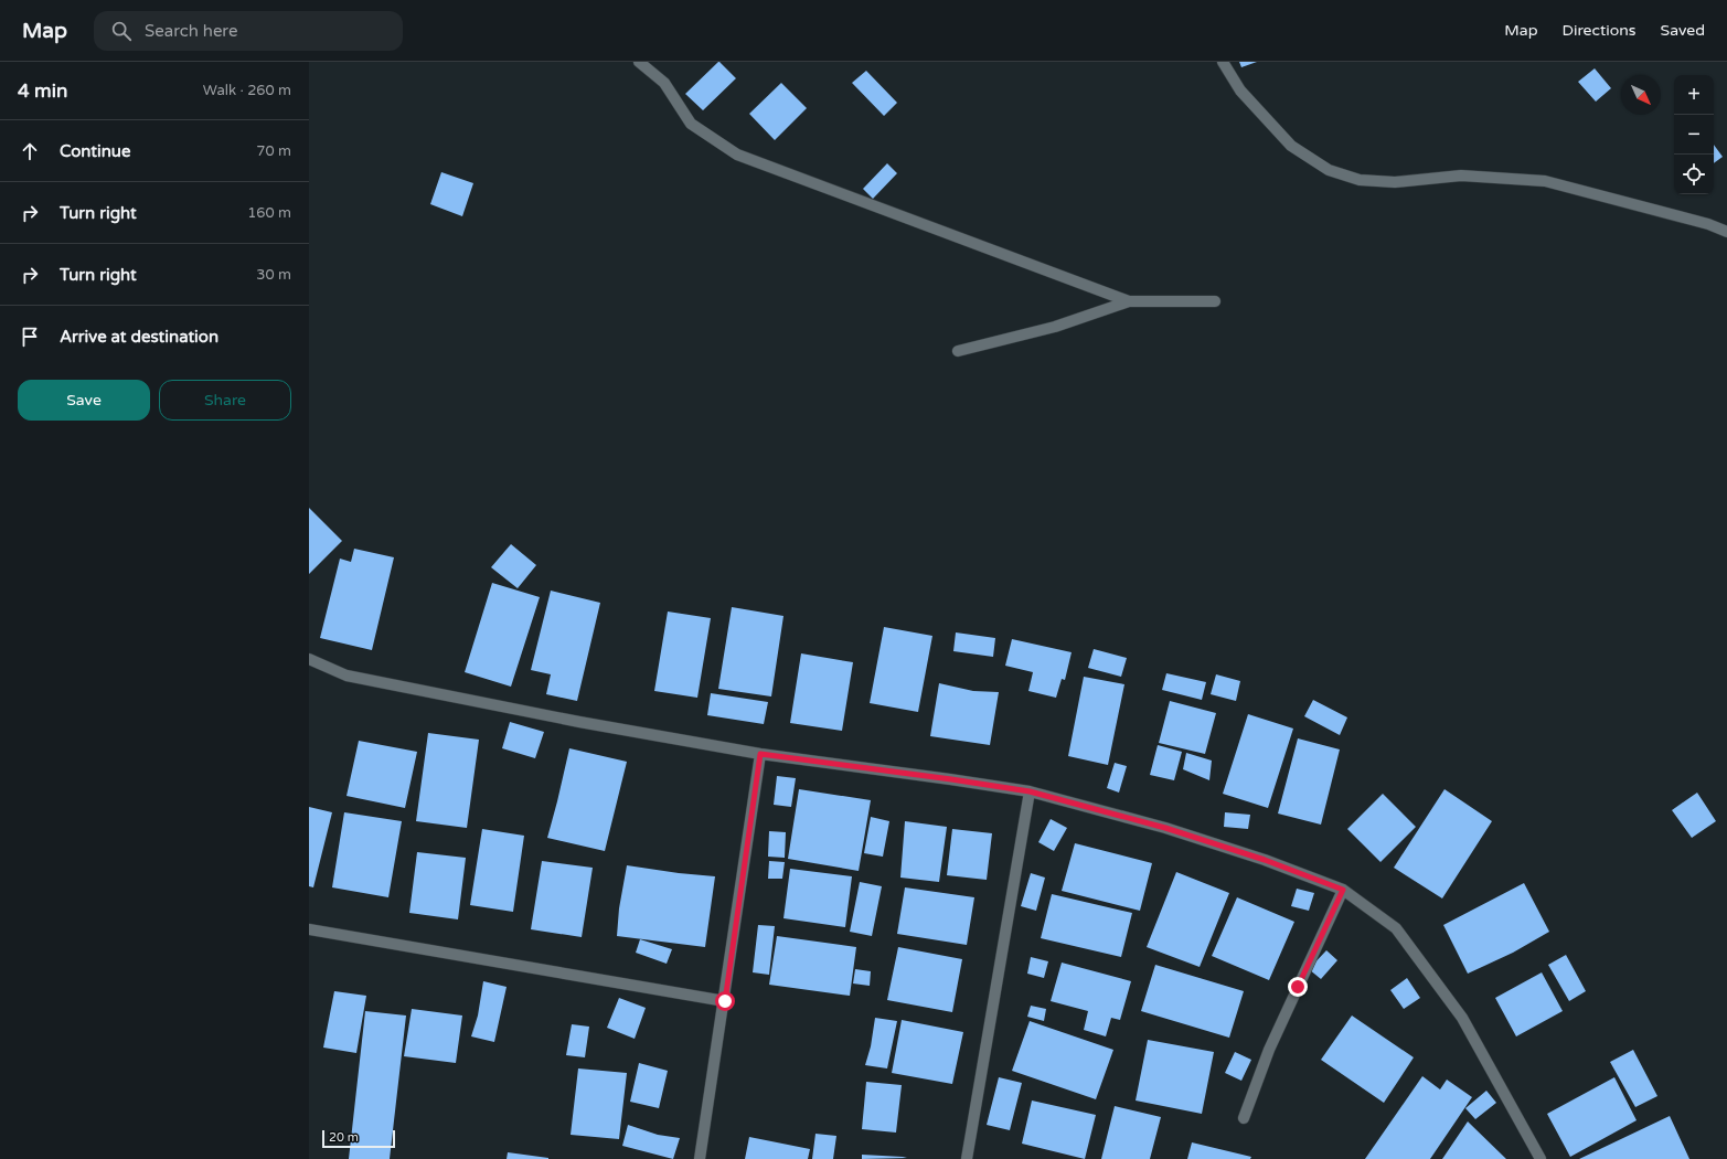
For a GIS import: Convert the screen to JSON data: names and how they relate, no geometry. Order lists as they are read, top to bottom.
{
  "scale_bar": "20 m",
  "north": "bottom right",
  "page": {
    "header": "Map",
    "search": "Search here",
    "nav": ["Map", "Directions", "Saved"],
    "heading": ["4 min", "Walk · 260 m"],
    "map_buttons": ["+", "−"],
    "list": [
      ["Continue", "70 m"],
      ["Turn right", "160 m"],
      ["Turn right", "30 m"],
      "Arrive at destination"
    ],
    "buttons": ["Save", "Share"],
    "scale": "20 m"
  }
}
